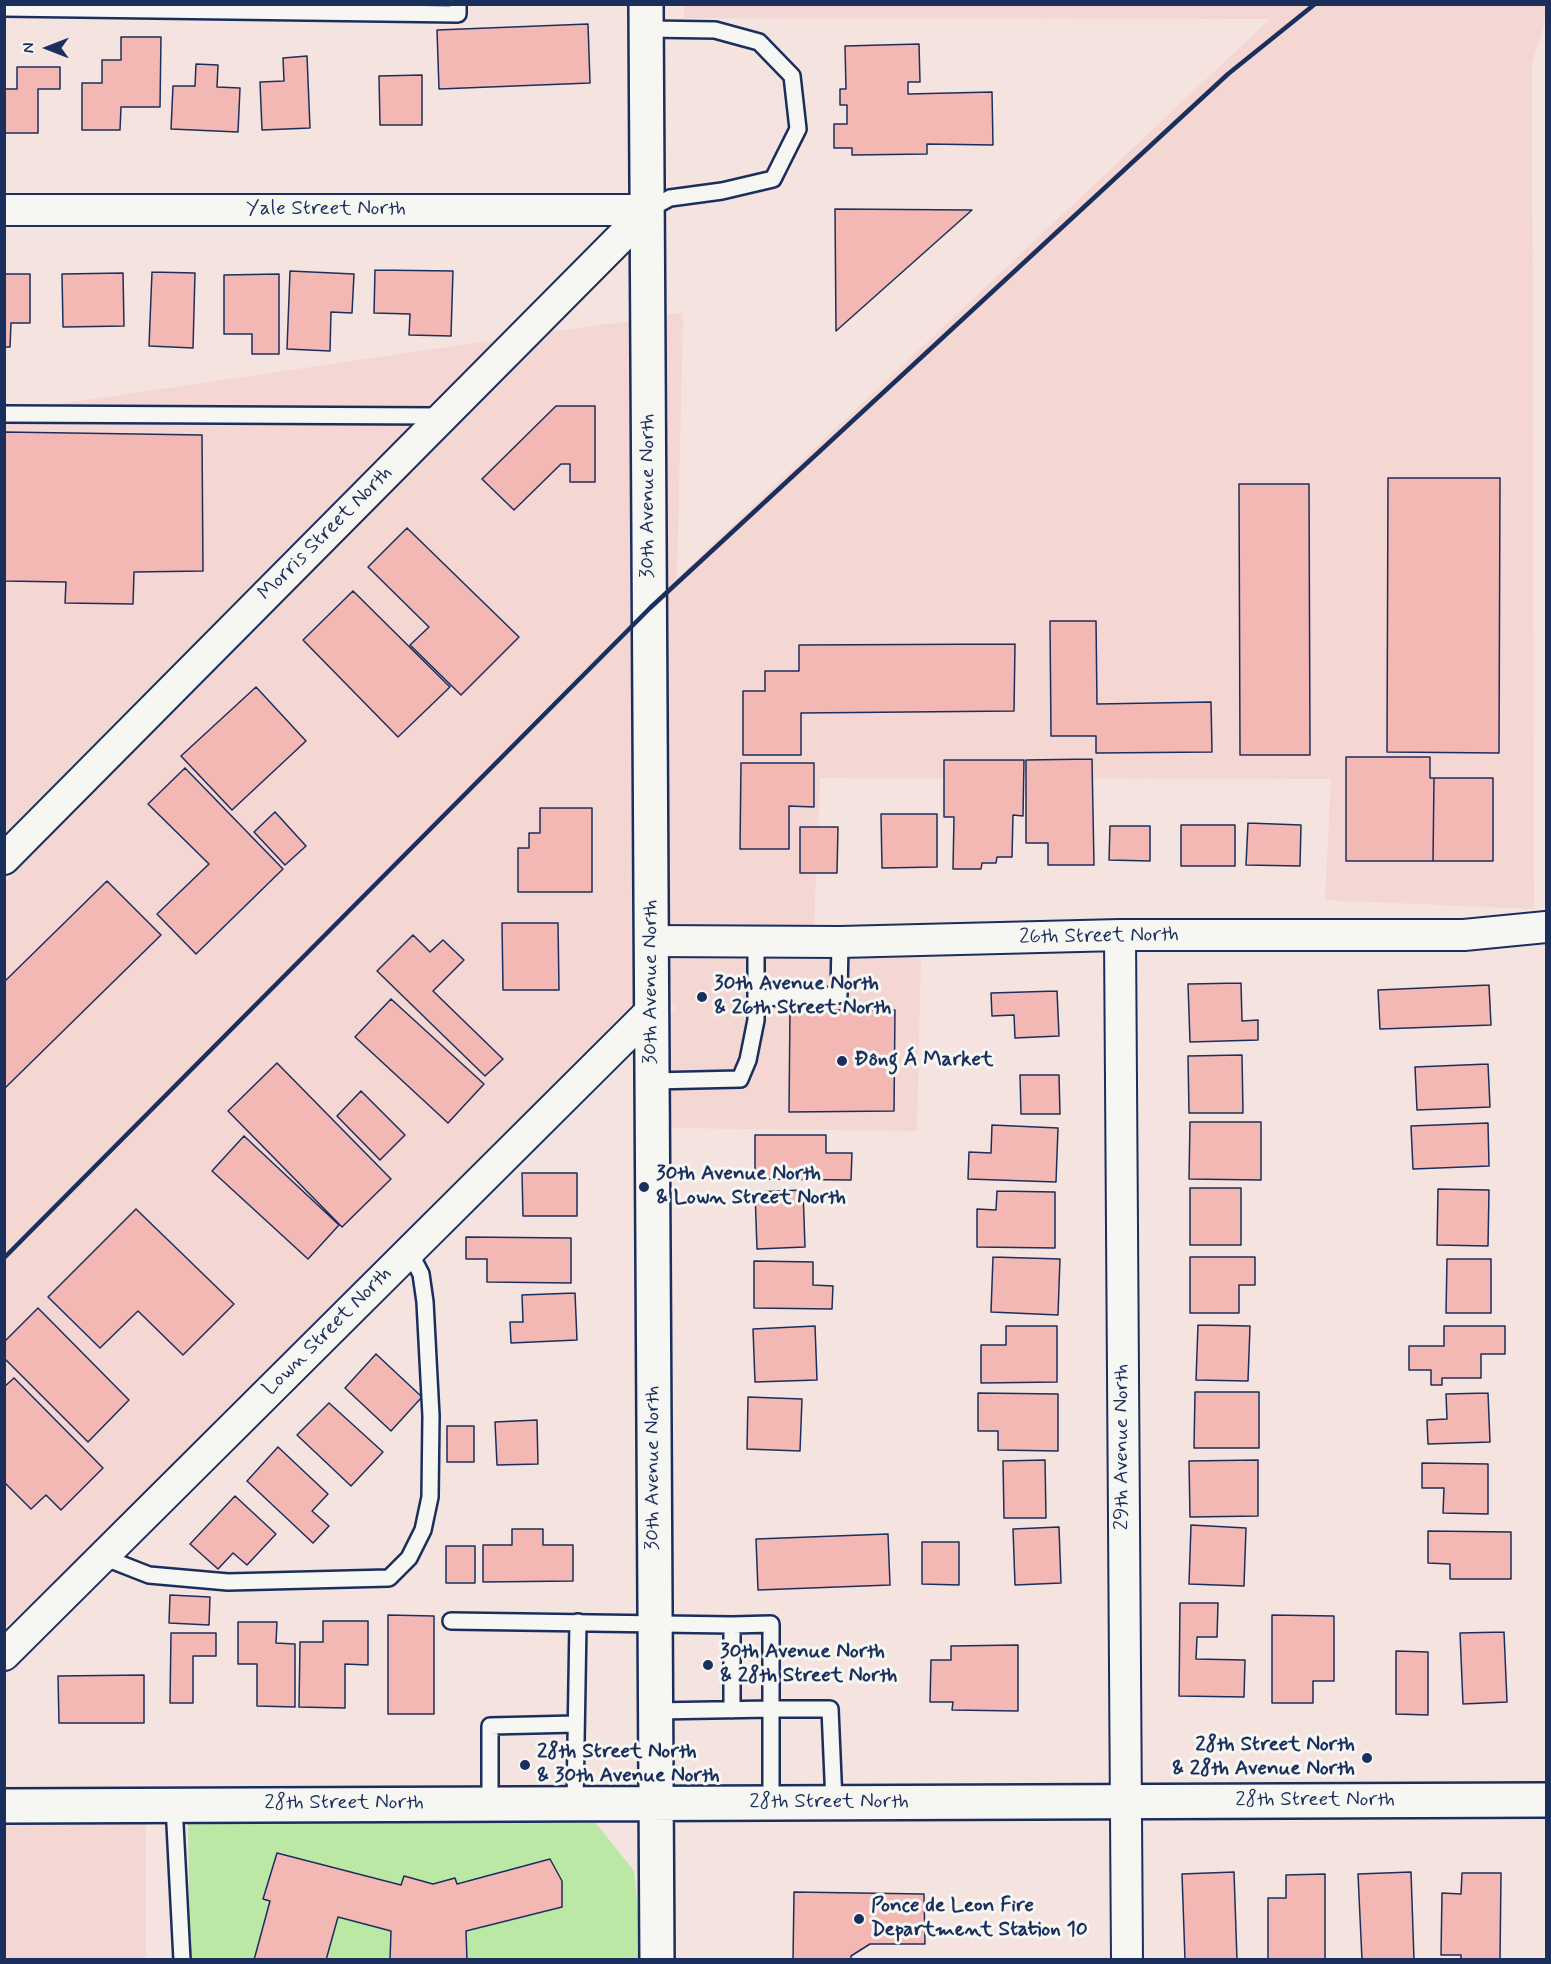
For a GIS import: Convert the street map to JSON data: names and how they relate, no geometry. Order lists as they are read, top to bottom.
{
  "streets": {
    "street": [
      "Yale Street North",
      "30th Avenue North",
      "Morris Street North",
      "26th Street North",
      "Lown Street North",
      "29th Avenue North",
      "28th Street North"
    ]
  },
  "crossings": [
    ["Yale Street North", "30th Avenue North"],
    ["Yale Street North", "Morris Street North"],
    ["30th Avenue North", "Morris Street North"],
    ["30th Avenue North", "26th Street North"],
    ["30th Avenue North", "Lown Street North"],
    ["30th Avenue North", "28th Street North"],
    ["26th Street North", "29th Avenue North"],
    ["29th Avenue North", "28th Street North"]
  ],
  "places": [
    "30th Avenue North & 26th Street North",
    "Đông Á Market",
    "30th Avenue North & Lown Street North",
    "30th Avenue North & 28th Street North",
    "28th Street North & 28th Avenue North",
    "28th Street North & 30th Avenue North",
    "Ponce de Leon Fire Department Station 10"
  ],
  "north": "left"
}
